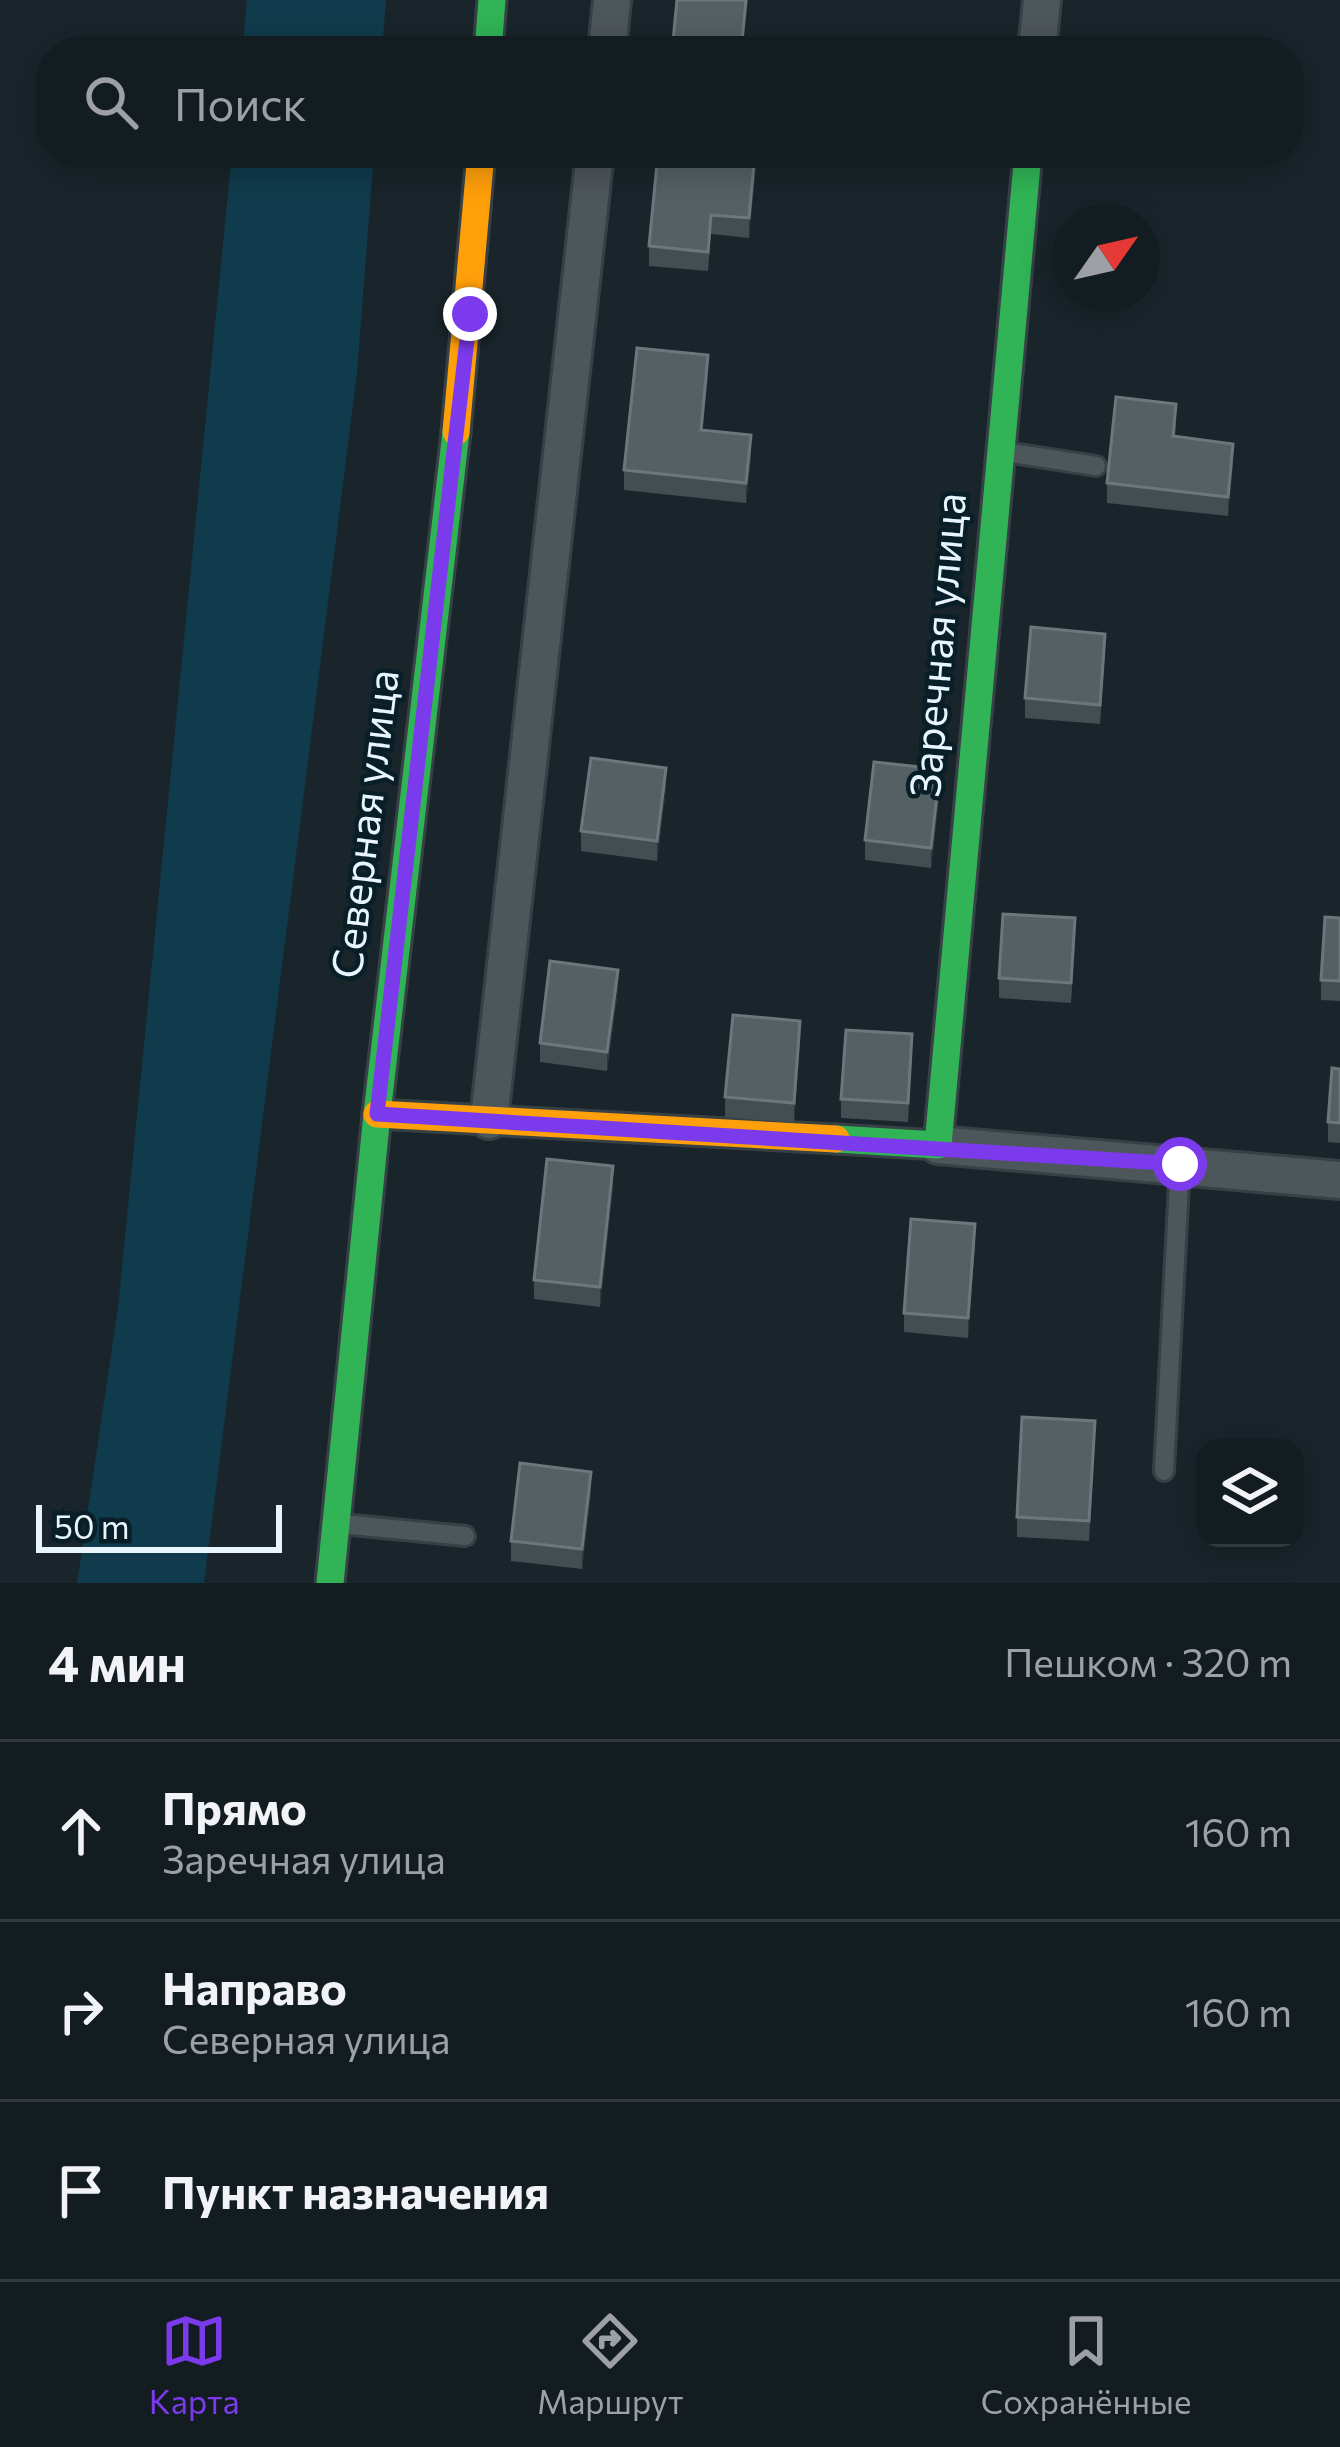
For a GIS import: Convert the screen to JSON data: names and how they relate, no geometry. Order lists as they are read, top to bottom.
{
  "streets": {
    "street": ["Заречная улица", "Северная улица"]
  },
  "scale_bar": "50 m",
  "north": "top right",
  "page": {
    "search": "Поиск",
    "scale": "50 m",
    "heading": ["4 мин", "Пешком · 320 m"],
    "list": [
      ["Прямо", "Заречная улица", "160 m"],
      ["Направо", "Северная улица", "160 m"],
      "Пункт назначения"
    ],
    "nav": ["Карта", "Маршрут", "Сохранённые"]
  }
}
